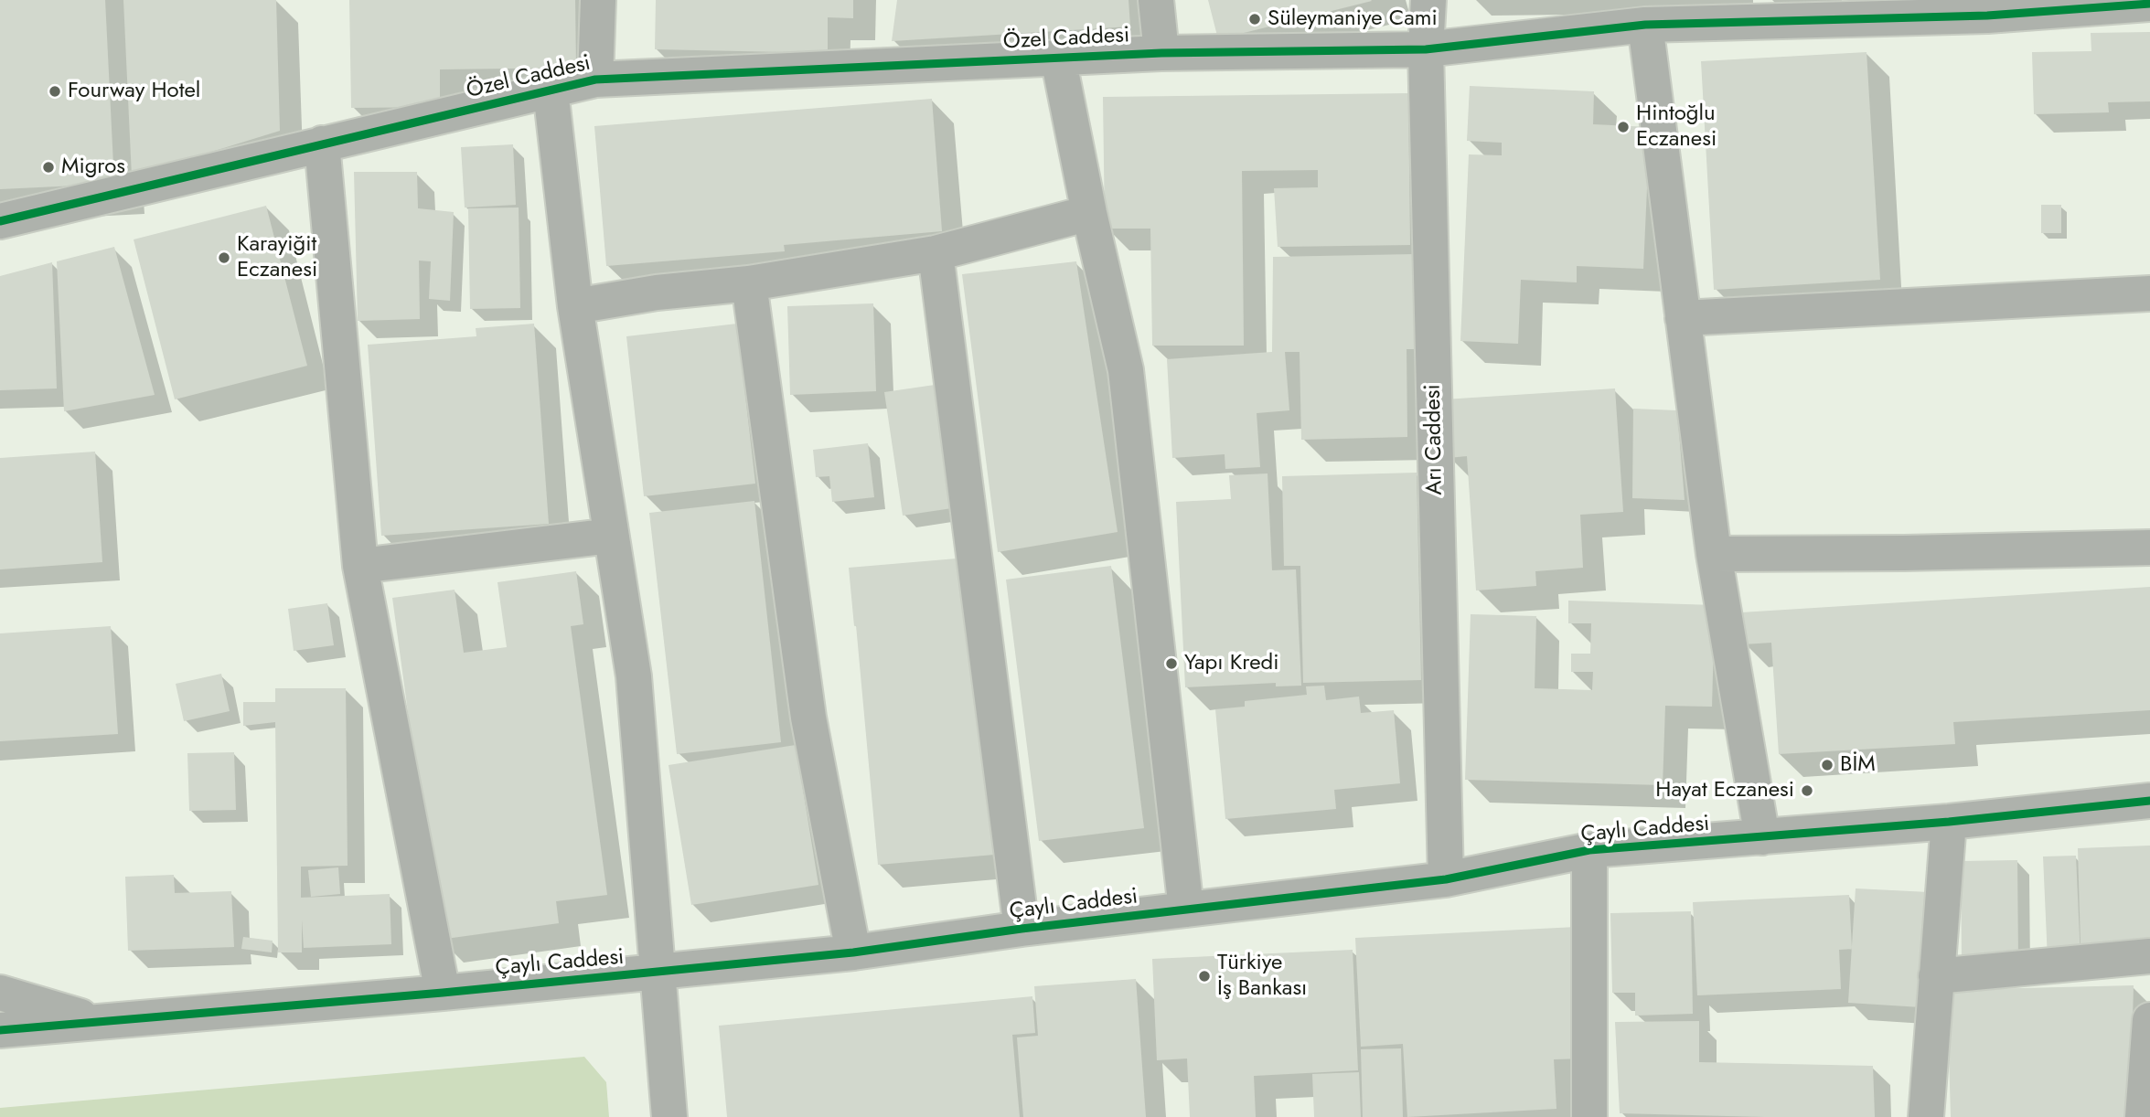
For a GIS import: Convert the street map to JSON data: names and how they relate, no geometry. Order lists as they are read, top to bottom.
{
  "streets": {
    "street": ["Özel Caddesi", "Arı Caddesi", "Çaylı Caddesi"]
  },
  "crossings": [
    ["Özel Caddesi", "Arı Caddesi"],
    ["Arı Caddesi", "Çaylı Caddesi"]
  ],
  "places": [
    "Süleymaniye Cami",
    "Fourway Hotel",
    "Hintoğlu Eczanesi",
    "Migros",
    "Karayiğit Eczanesi",
    "Yapı Kredi",
    "BİM",
    "Hayat Eczanesi",
    "Türkiye İş Bankası"
  ]
}
